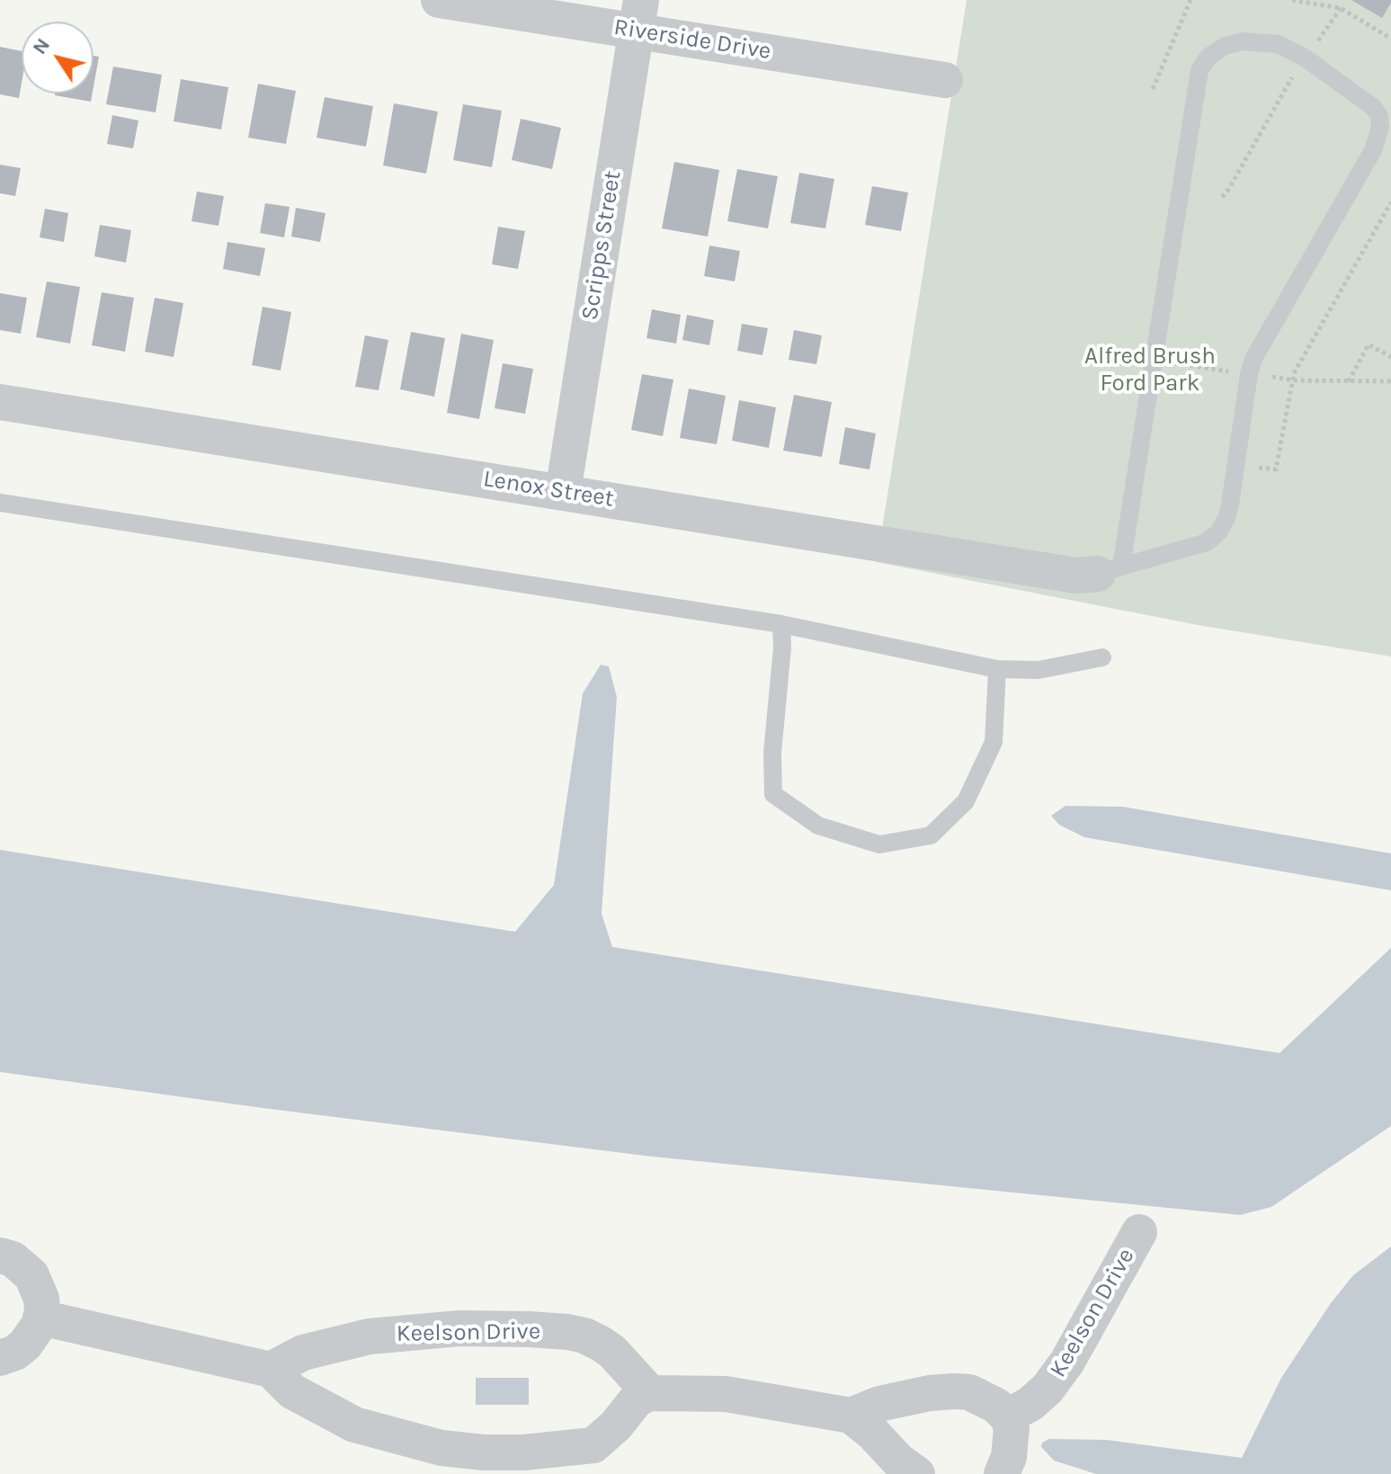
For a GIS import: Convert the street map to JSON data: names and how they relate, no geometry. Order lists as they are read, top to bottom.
{
  "streets": {
    "street": [
      "Riverside Drive",
      "Scripps Street",
      "Lenox Street",
      "Keelson Drive"
    ]
  },
  "crossings": [
    ["Riverside Drive", "Scripps Street"],
    ["Scripps Street", "Lenox Street"]
  ],
  "parks": ["Alfred Brush Ford Park"],
  "north": "top left"
}
